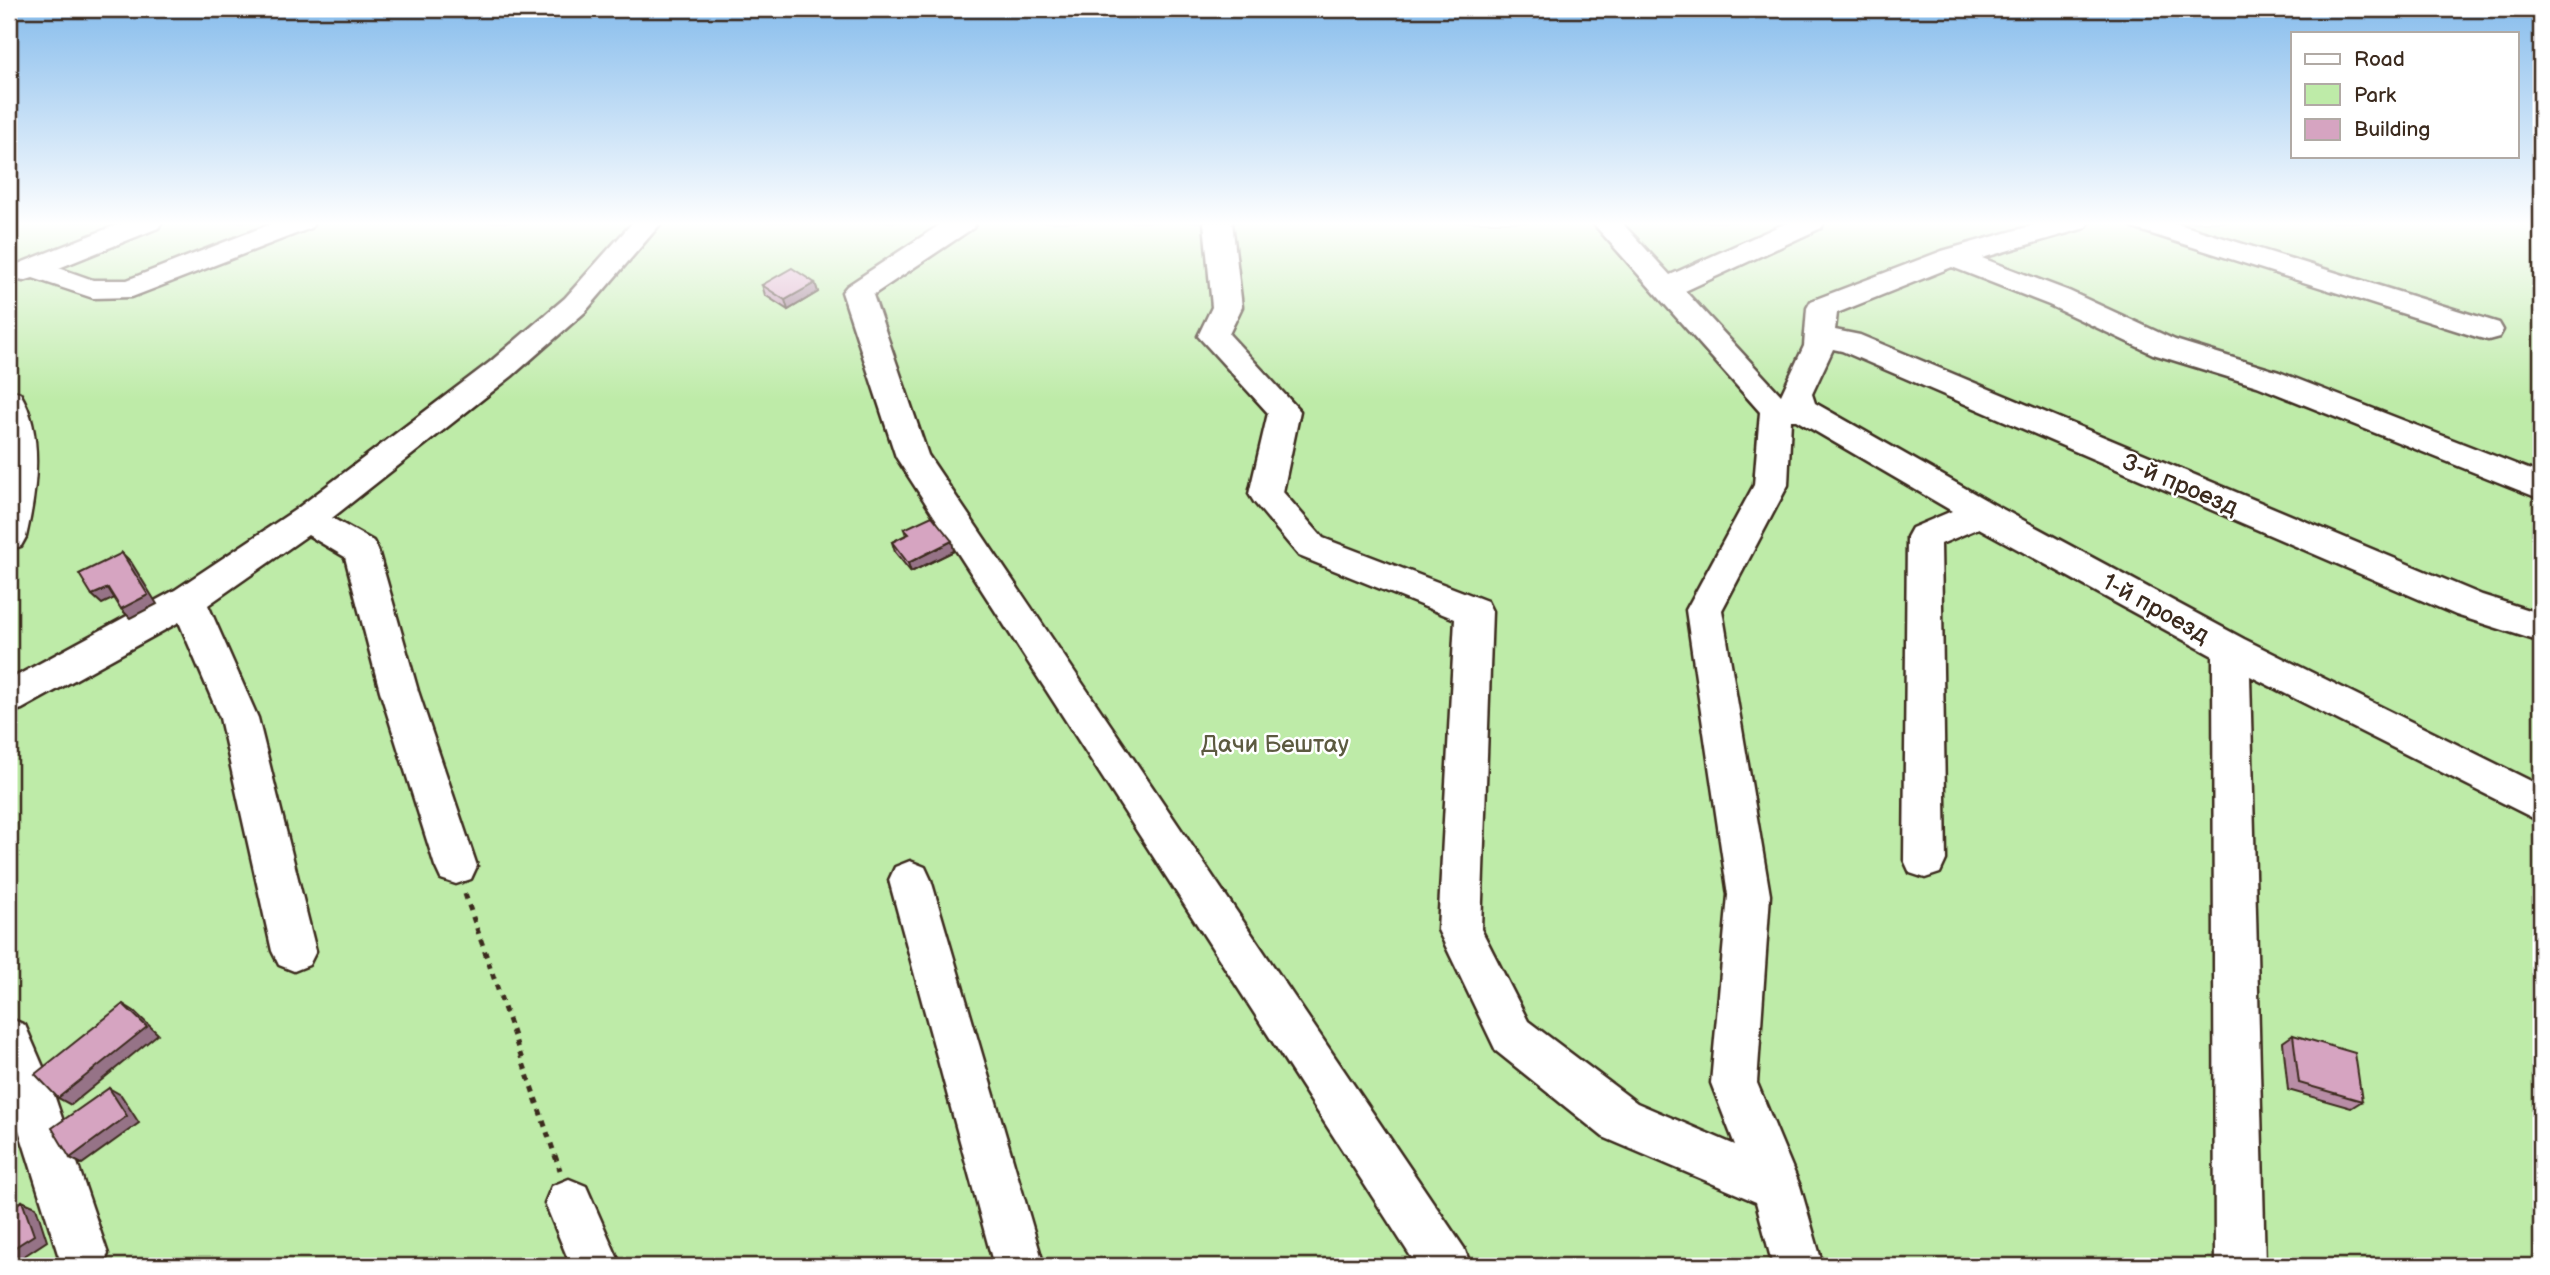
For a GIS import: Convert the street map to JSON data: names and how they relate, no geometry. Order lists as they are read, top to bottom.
{
  "streets": {
    "lane": ["3-й проезд", "1-й проезд"]
  },
  "parks": ["Дачи Бештау"],
  "legend": ["Road", "Park", "Building"]
}
